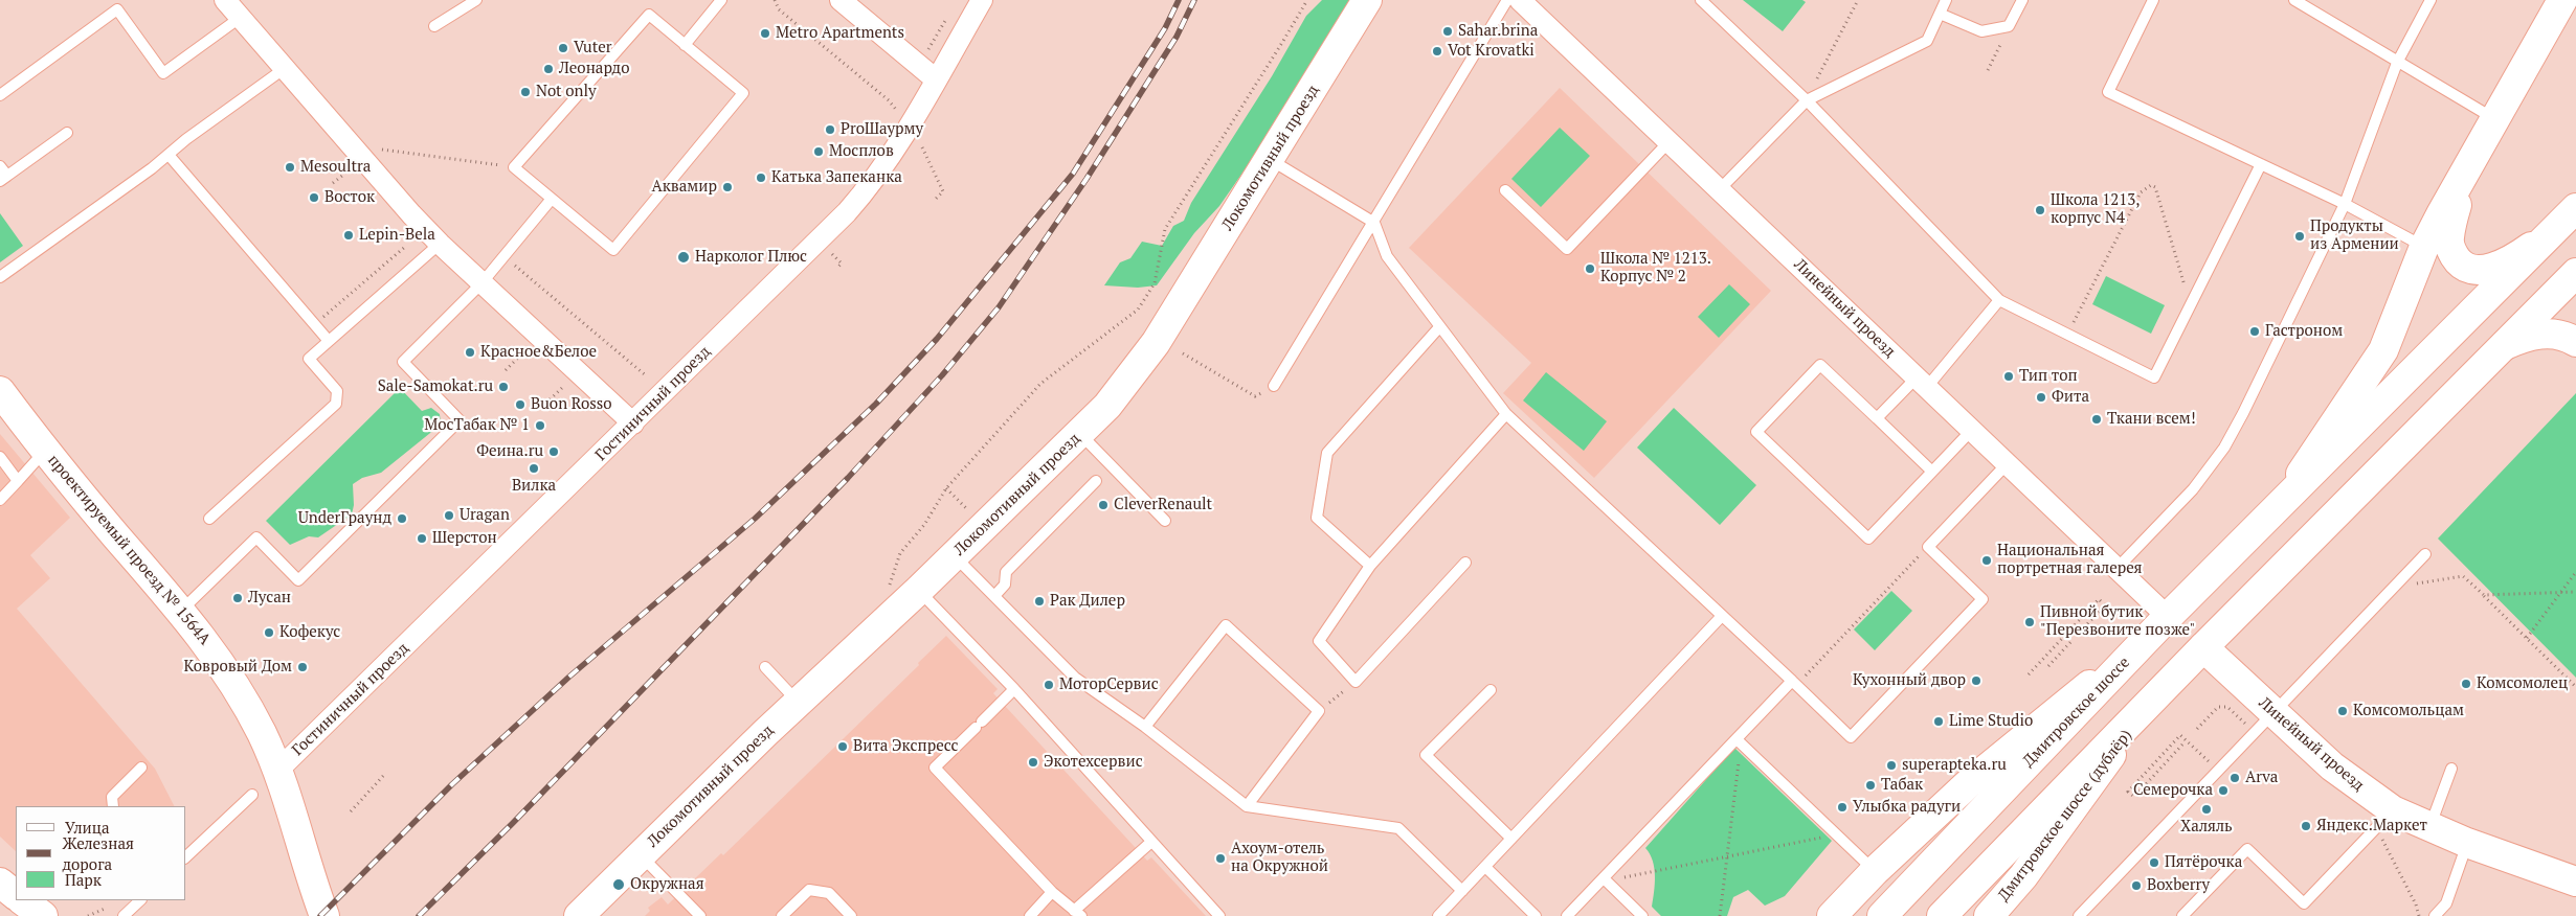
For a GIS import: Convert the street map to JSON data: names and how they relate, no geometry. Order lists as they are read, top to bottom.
{
  "streets": {
    "main road": [
      "Локомотивный проезд",
      "Линейный проезд",
      "проектируемый проезд № 1564А",
      "Дмитровское шоссе",
      "Дмитровское шоссе (дублёр)"
    ],
    "street": ["Гостиничный проезд"]
  },
  "crossings": [
    ["Линейный проезд", "Дмитровское шоссе"],
    ["Гостиничный проезд", "проектируемый проезд № 1564А"]
  ],
  "places": [
    "Sahar.brina",
    "Metro Apartments",
    "Vuter",
    "Vot Krovatki",
    "Леонардо",
    "Not only",
    "ProШаурму",
    "Мосплов",
    "Mesoultra",
    "Катька Запеканка",
    "Аквамир",
    "Восток",
    "Школа 1213, корпус N4",
    "Lepin-Bela",
    "Продукты из Армении",
    "Нарколог Плюс",
    "Школа № 1213. Корпус № 2",
    "Гастроном",
    "Красное&Белое",
    "Тип топ",
    "Sale-Samokat.ru",
    "Фита",
    "Buon Rosso",
    "Ткани всем!",
    "МосТабак № 1",
    "Феина.ru",
    "Вилка",
    "CleverRenault",
    "Uragan",
    "UnderГраунд",
    "Шерстон",
    "Национальная портретная галерея",
    "Лусан",
    "Рак Дилер",
    "Пивной бутик \"Перезвоните позже\"",
    "Кофекус",
    "Ковровый Дом",
    "Кухонный двор",
    "Комсомолец",
    "МоторСервис",
    "Комсомольцам",
    "Lime Studio",
    "Вита Экспресс",
    "Экотехсервис",
    "superapteka.ru",
    "Arva",
    "Табак",
    "Семерочка",
    "Улыбка радуги",
    "Халяль",
    "Яндекс.Маркет",
    "Ахоум-отель на Окружной",
    "Пятёрочка",
    "Окружная",
    "Boxberry"
  ],
  "legend": ["Улица", "Железная дорога", "Парк"]
}
